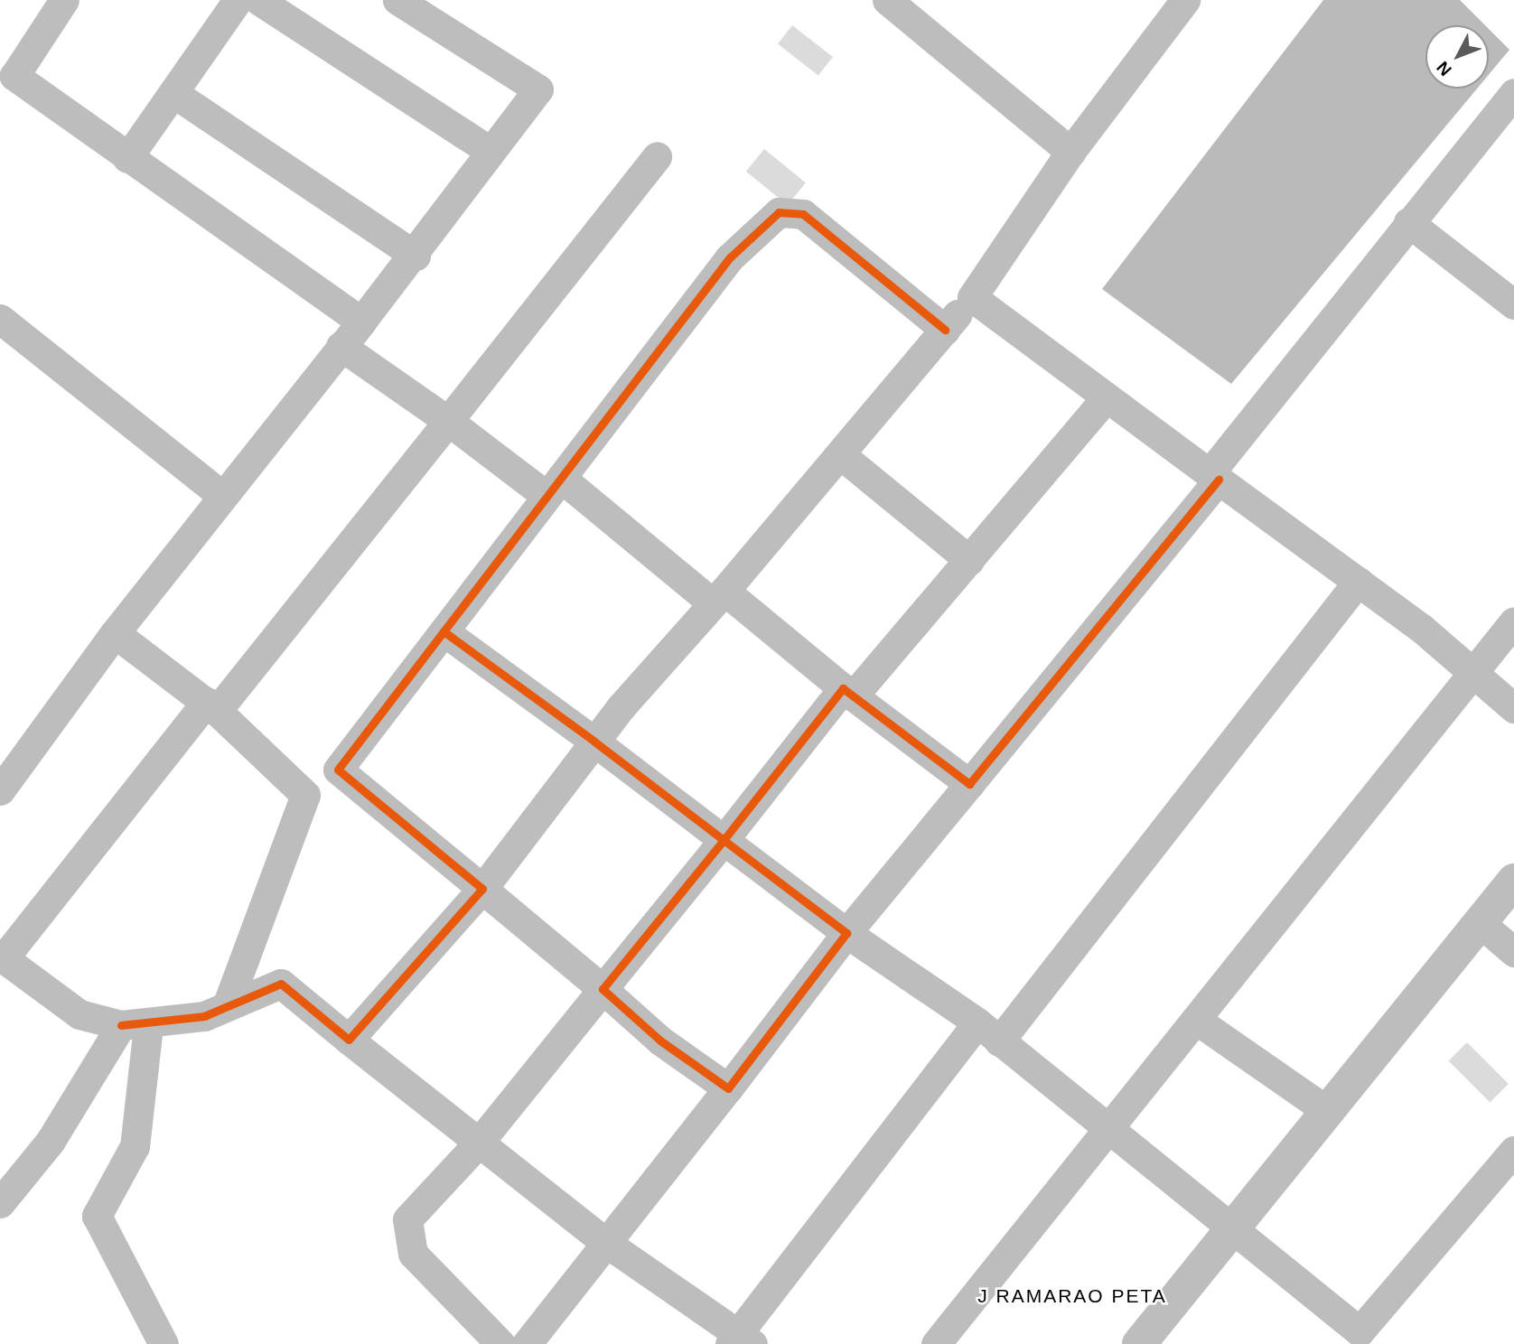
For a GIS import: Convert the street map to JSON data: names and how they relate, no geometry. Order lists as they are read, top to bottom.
{
  "districts": ["J RAMARAO PETA"],
  "north": "bottom left"
}
